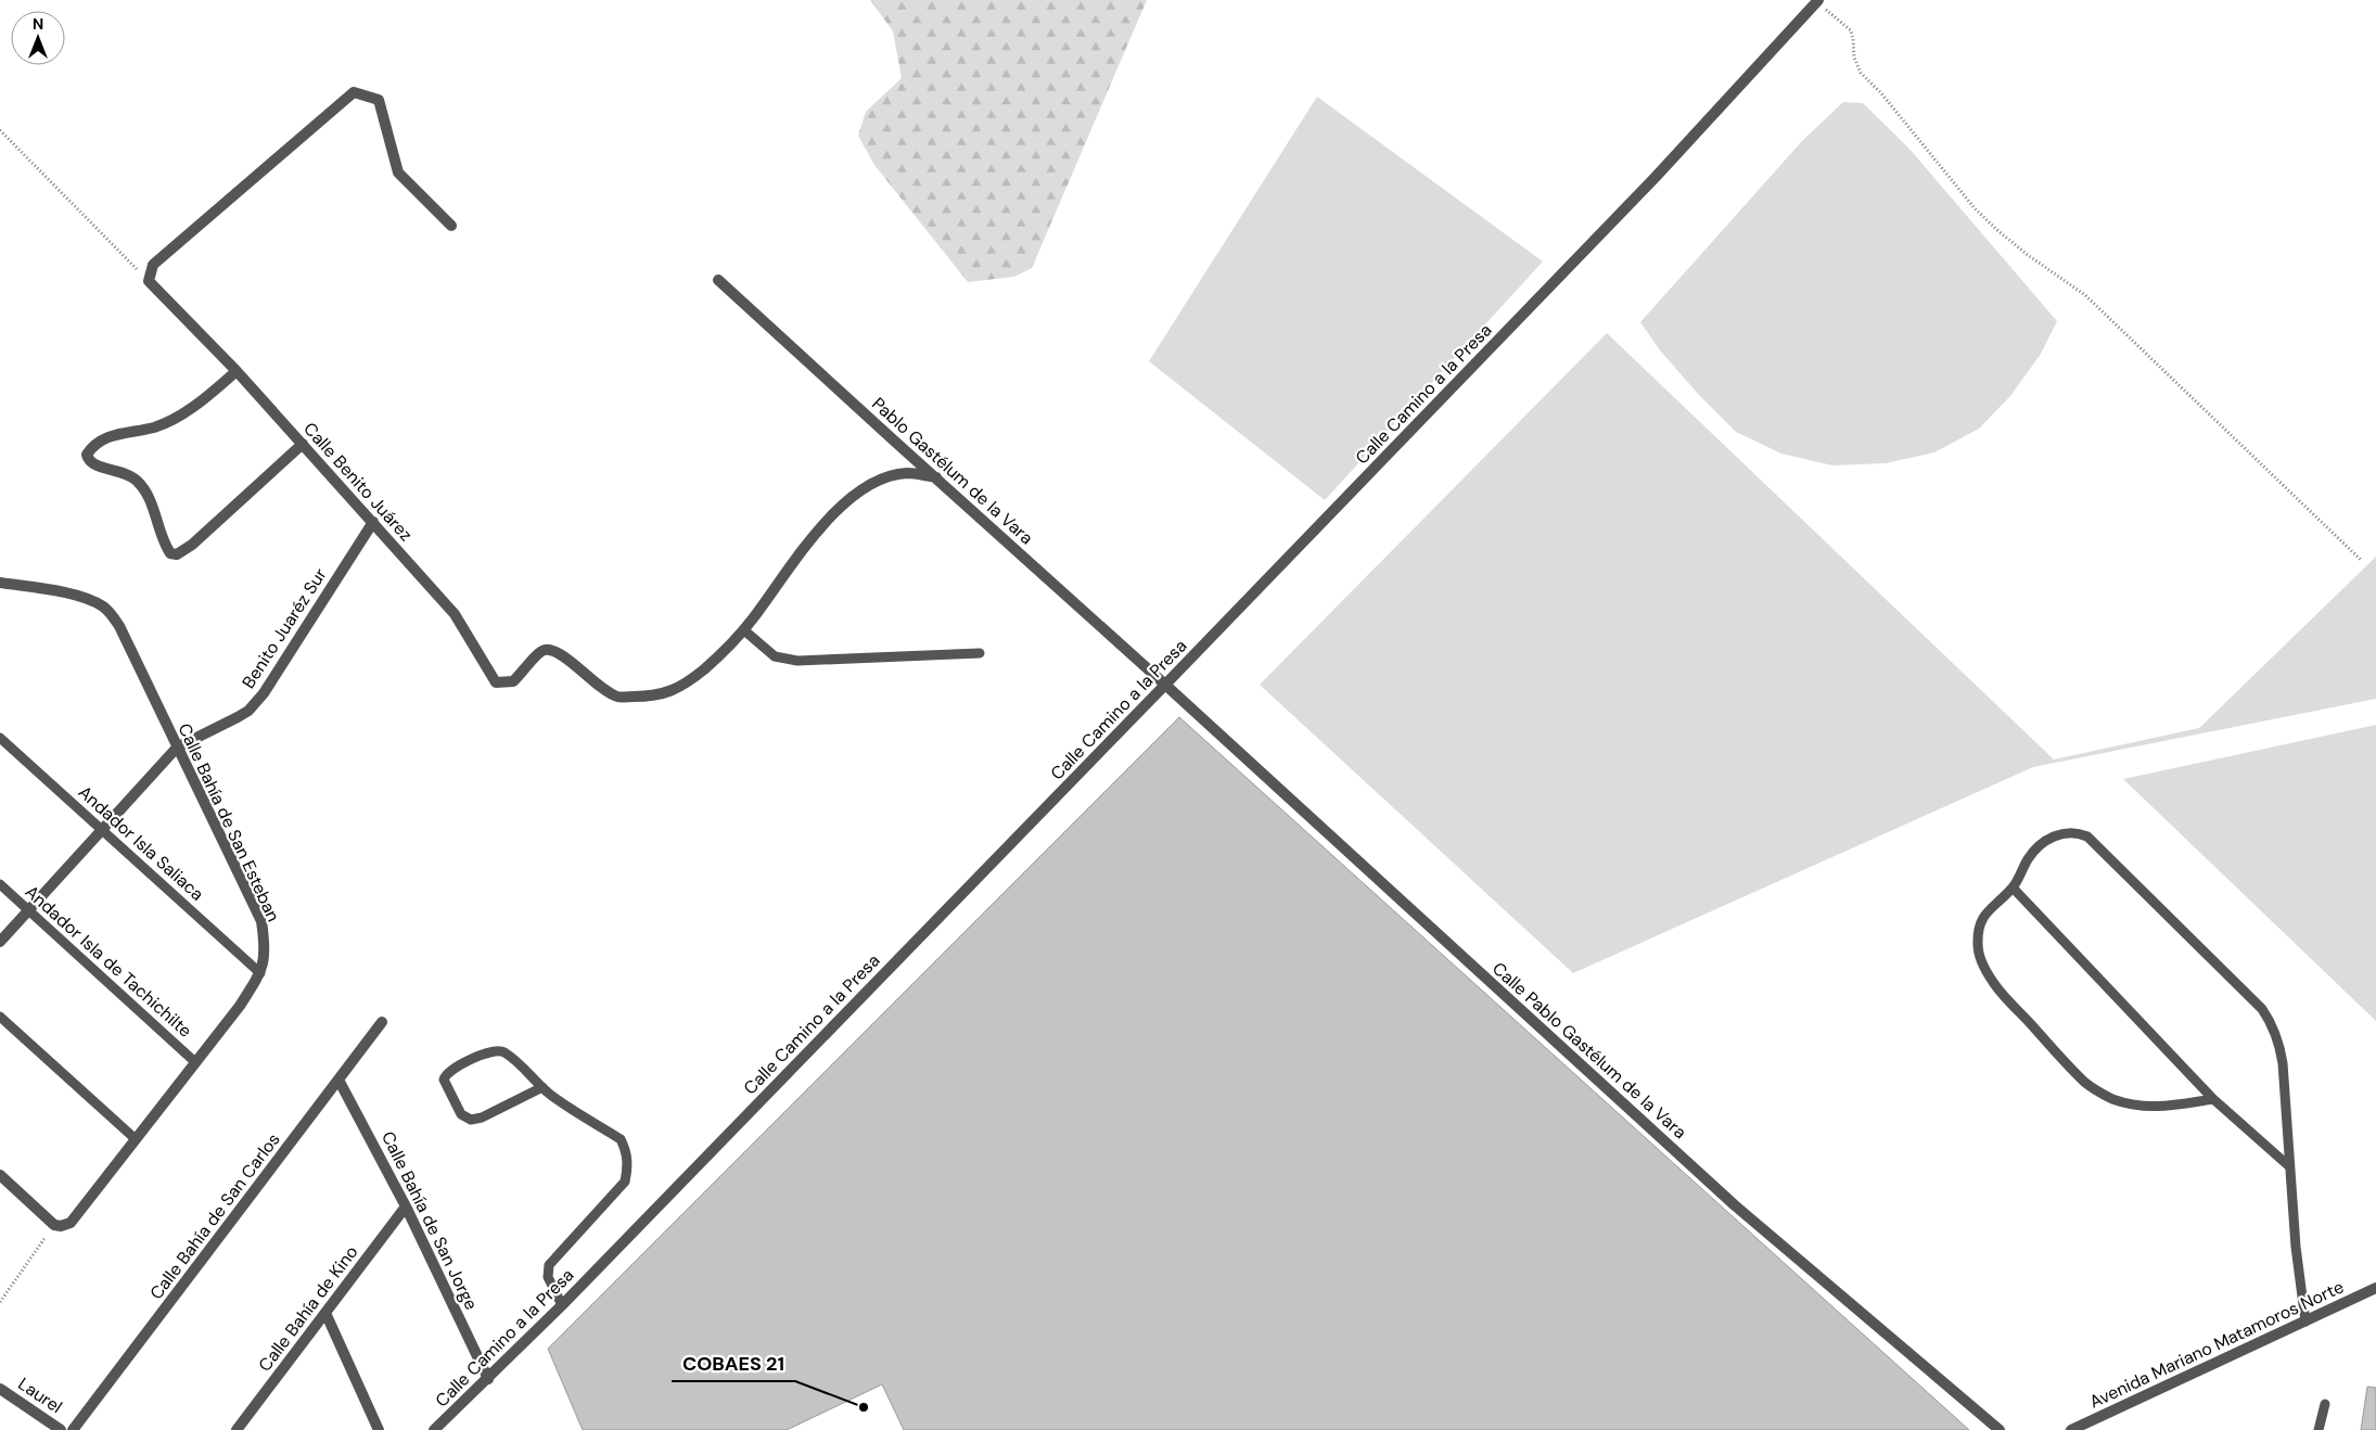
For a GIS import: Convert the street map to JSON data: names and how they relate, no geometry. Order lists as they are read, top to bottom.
{
  "streets": {
    "street": [
      "Calle Camino a la Presa",
      "Pablo Gastélum de la Vara",
      "Calle Benito Juárez",
      "Benito Juaréz Sur",
      "Calle Bahía de San Esteban",
      "Calle Pablo Gastélum de la Vara",
      "Calle Bahía de San Carlos",
      "Calle Bahía de San Jorge",
      "Calle Bahía de Kino",
      "Avenida Mariano Matamoros Norte",
      "Laurel"
    ],
    "lane": ["Andador Isla Saliaca", "Andador Isla de Tachichilte"]
  },
  "crossings": [
    ["Calle Camino a la Presa", "Pablo Gastélum de la Vara"],
    ["Calle Camino a la Presa", "Calle Pablo Gastélum de la Vara"],
    ["Calle Camino a la Presa", "Calle Bahía de San Jorge"],
    ["Pablo Gastélum de la Vara", "Calle Pablo Gastélum de la Vara"],
    ["Calle Benito Juárez", "Benito Juaréz Sur"],
    ["Benito Juaréz Sur", "Calle Bahía de San Esteban"],
    ["Calle Bahía de San Esteban", "Andador Isla Saliaca"],
    ["Calle Bahía de San Esteban", "Andador Isla de Tachichilte"],
    ["Calle Bahía de San Carlos", "Calle Bahía de San Jorge"],
    ["Calle Bahía de San Jorge", "Calle Bahía de Kino"]
  ],
  "places": ["COBAES 21"],
  "north": "top"
}
